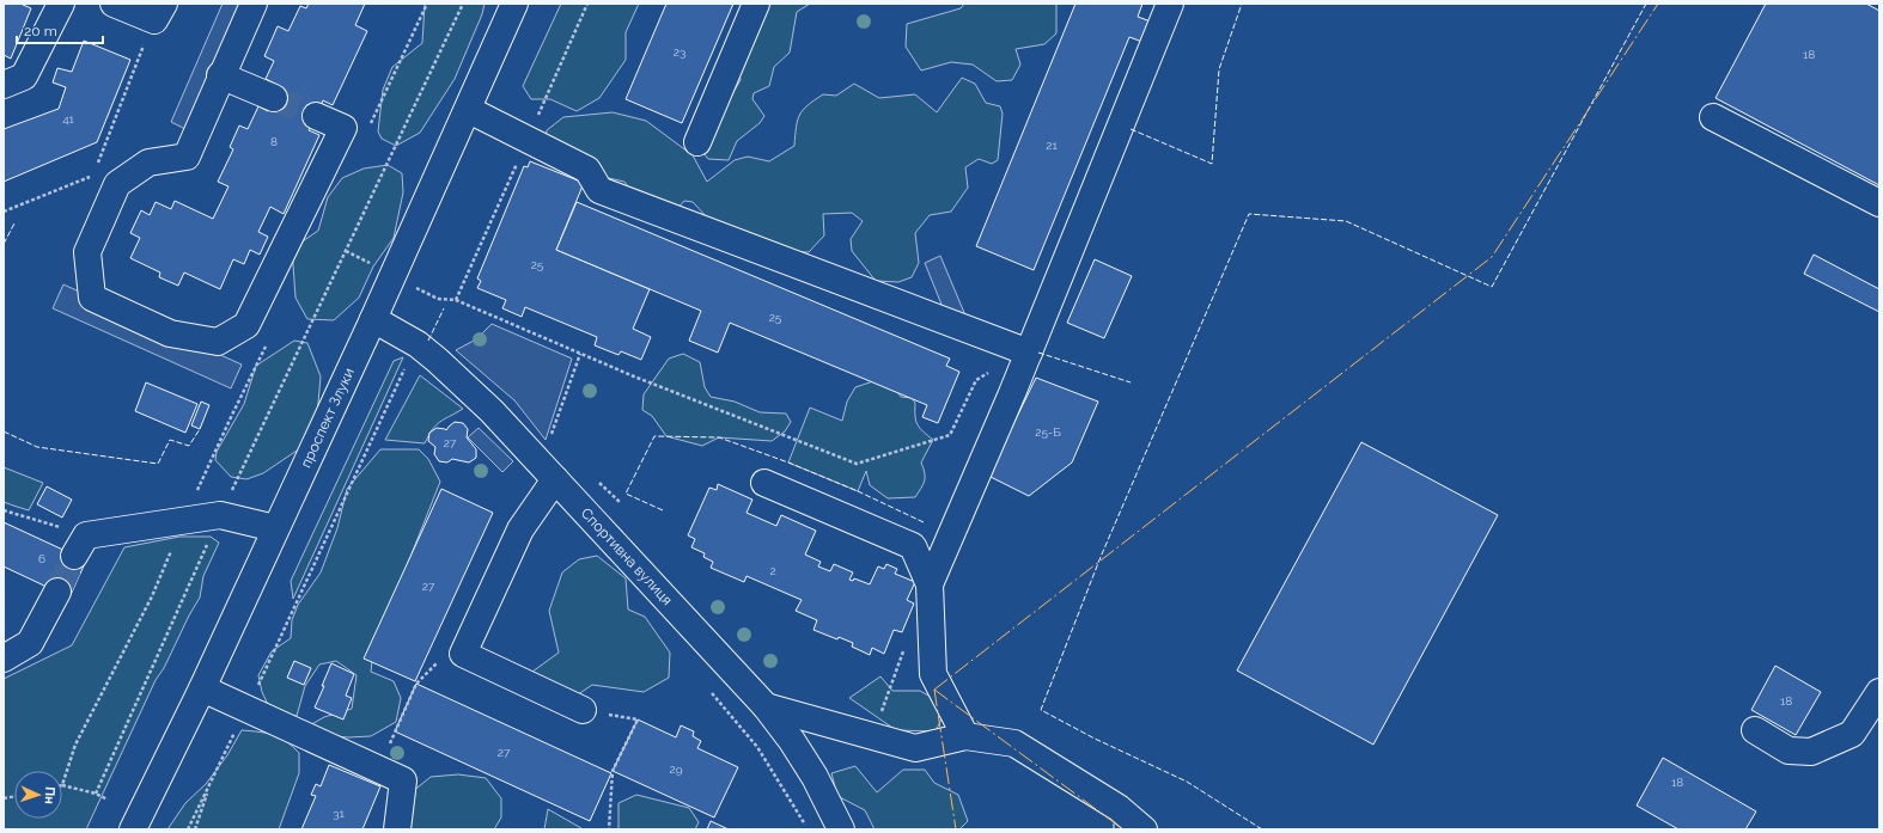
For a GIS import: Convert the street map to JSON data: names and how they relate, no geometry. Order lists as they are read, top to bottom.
{
  "streets": {
    "main road": ["проспект Злуки", "Спортивна вулиця"]
  },
  "crossings": [
    ["проспект Злуки", "Спортивна вулиця"]
  ],
  "house_numbers": [
    "23",
    "18",
    "41",
    "8",
    "21",
    "25",
    "25",
    "25-Б",
    "27",
    "6",
    "2",
    "27",
    "18",
    "27",
    "29",
    "18",
    "31"
  ],
  "scale_bar": "20 m",
  "north": "right"
}
